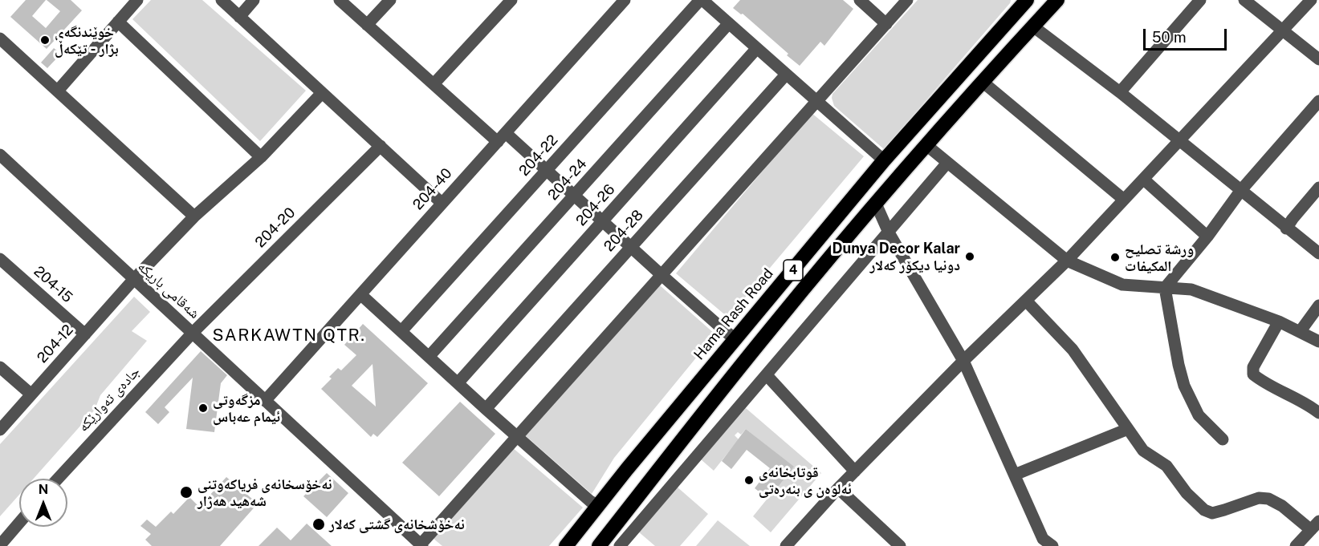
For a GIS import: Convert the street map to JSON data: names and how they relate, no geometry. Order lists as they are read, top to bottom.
{
  "streets": {
    "highway": ["4", "Hama Rash Road"],
    "street": [
      "204-22",
      "204-24",
      "204-40",
      "204-26",
      "204-20",
      "204-28",
      "204-15",
      "شەقامی باریکە",
      "204-12",
      "جادەی تەوارێکە"
    ]
  },
  "crossings": [
    ["204-40", "شەقامی باریکە"],
    ["204-20", "شەقامی باریکە"],
    ["204-20", "جادەی تەوارێکە"],
    ["204-15", "204-12"],
    ["شەقامی باریکە", "204-12"],
    ["شەقامی باریکە", "جادەی تەوارێکە"]
  ],
  "districts": ["SARKAWTN QTR."],
  "places": [
    "خوێندنگەی بژار - تێکەڵ",
    "Dunya Decor Kalar دونیا دیکۆر کەلار",
    "ورشة تصليح المكيفات",
    "مزگەوتی ئیمام عەباس",
    "قوتابخانەی ئەلوەن ی بنەرەتی",
    "نەخۆسخانەی فریاکەوتنی شەهید هەژار",
    "نەخۆشخانەی گشتی کەلار"
  ],
  "scale_bar": "50 m",
  "north": "top"
}
